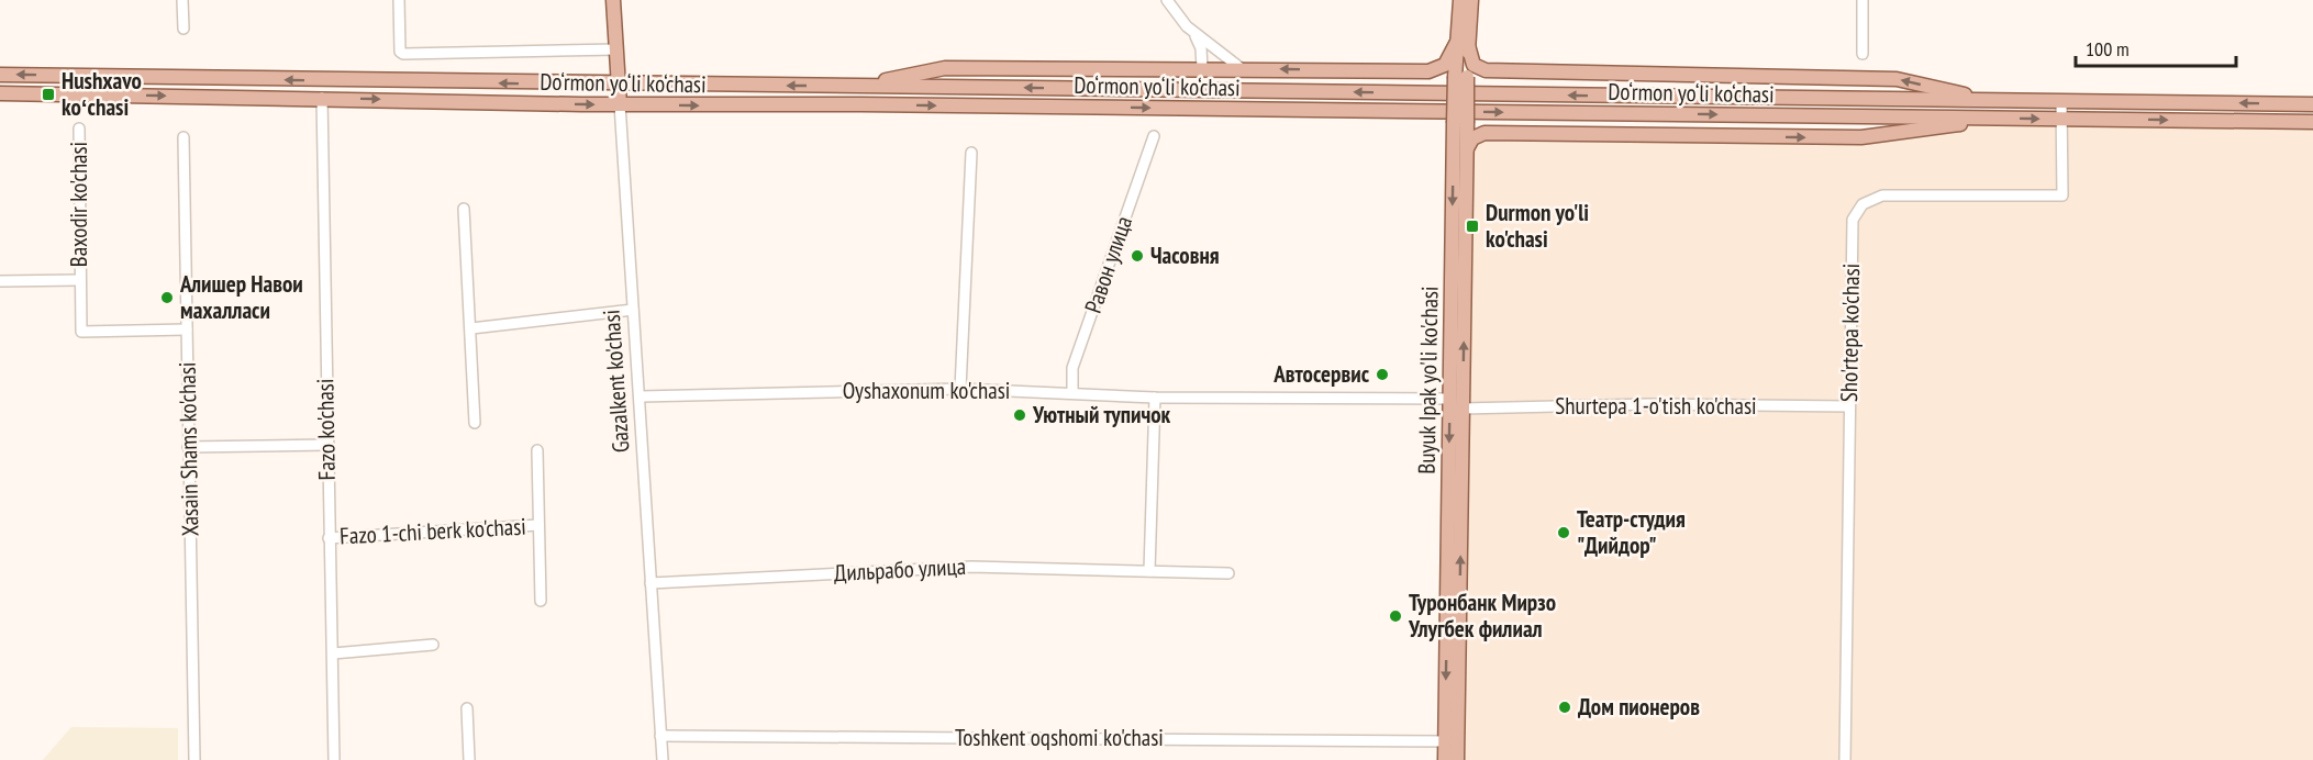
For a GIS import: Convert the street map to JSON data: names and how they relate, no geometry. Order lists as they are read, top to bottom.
{
  "streets": {
    "main road": ["Do‘rmon yo‘li ko‘chasi", "Buyuk Ipak yo'li ko'chasi", "Gazalkent ko'chasi"],
    "street": [
      "Baxodir ko'chasi",
      "Равон улица",
      "Sho'rtepa ko'chasi",
      "Oyshaxonum ko'chasi",
      "Shurtepa 1-o'tish ko'chasi",
      "Fazo ko'chasi",
      "Xasain Shams ko'chasi",
      "Fazo 1-chi berk ko'chasi",
      "Дильрабо улица",
      "Toshkent oqshomi ko'chasi"
    ]
  },
  "crossings": [
    ["Do‘rmon yo‘li ko‘chasi", "Sho'rtepa ko'chasi"],
    ["Do‘rmon yo‘li ko‘chasi", "Gazalkent ko'chasi"],
    ["Do‘rmon yo‘li ko‘chasi", "Fazo ko'chasi"],
    ["Baxodir ko'chasi", "Xasain Shams ko'chasi"],
    ["Равон улица", "Oyshaxonum ko'chasi"],
    ["Sho'rtepa ko'chasi", "Shurtepa 1-o'tish ko'chasi"],
    ["Buyuk Ipak yo'li ko'chasi", "Oyshaxonum ko'chasi"],
    ["Buyuk Ipak yo'li ko'chasi", "Shurtepa 1-o'tish ko'chasi"],
    ["Buyuk Ipak yo'li ko'chasi", "Toshkent oqshomi ko'chasi"],
    ["Gazalkent ko'chasi", "Oyshaxonum ko'chasi"],
    ["Gazalkent ko'chasi", "Дильрабо улица"],
    ["Gazalkent ko'chasi", "Toshkent oqshomi ko'chasi"],
    ["Oyshaxonum ko'chasi", "Shurtepa 1-o'tish ko'chasi"],
    ["Fazo ko'chasi", "Fazo 1-chi berk ko'chasi"]
  ],
  "places": {
    "transit": ["Hushxavo koʻchasi", "Durmon yo'li ko'chasi"],
    "other": [
      "Часовня",
      "Алишер Навои махалласи",
      "Автосервис",
      "Уютный тупичок",
      "Театр-студия \"Дийдор\"",
      "Туронбанк Мирзо Улугбек филиал",
      "Дом пионеров"
    ]
  },
  "scale_bar": "100 m"
}
